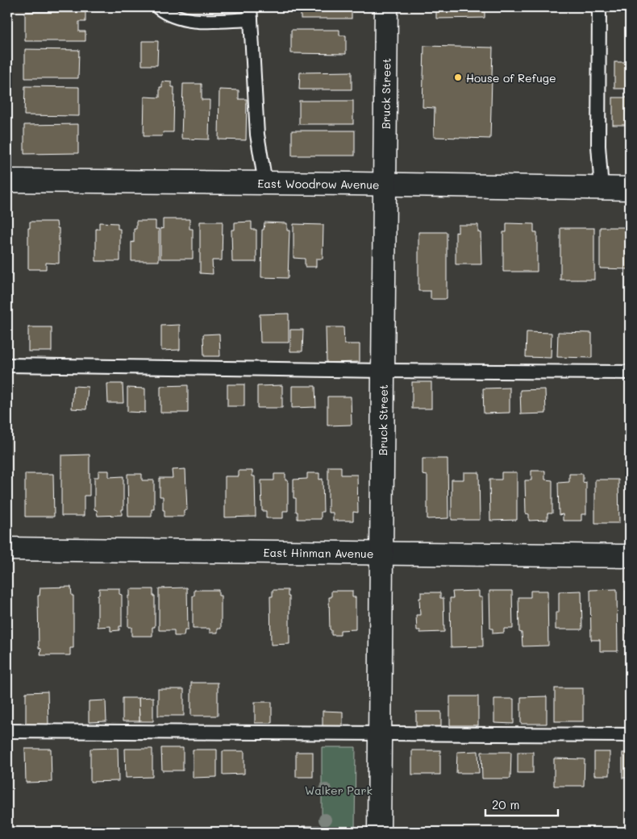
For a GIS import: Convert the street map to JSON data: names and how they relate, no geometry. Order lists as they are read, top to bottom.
{
  "streets": {
    "street": ["Bruck Street", "East Woodrow Avenue", "East Hinman Avenue"]
  },
  "crossings": [
    ["Bruck Street", "East Woodrow Avenue"],
    ["Bruck Street", "East Hinman Avenue"]
  ],
  "parks": ["Walker Park"],
  "places": ["House of Refuge"],
  "scale_bar": "20 m"
}
